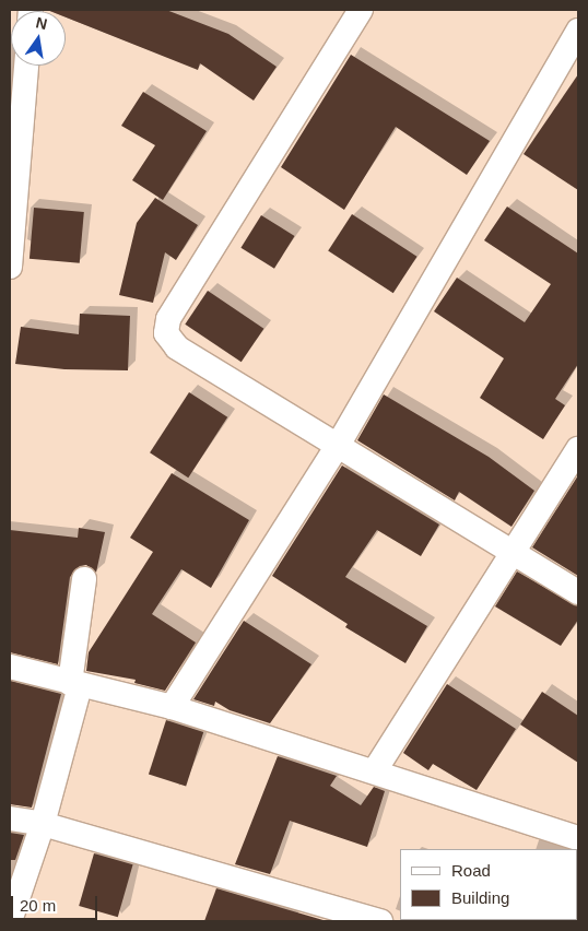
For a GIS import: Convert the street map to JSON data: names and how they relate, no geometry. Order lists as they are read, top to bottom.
{
  "legend": ["Road", "Building"],
  "scale_bar": "20 m",
  "north": "top"
}
